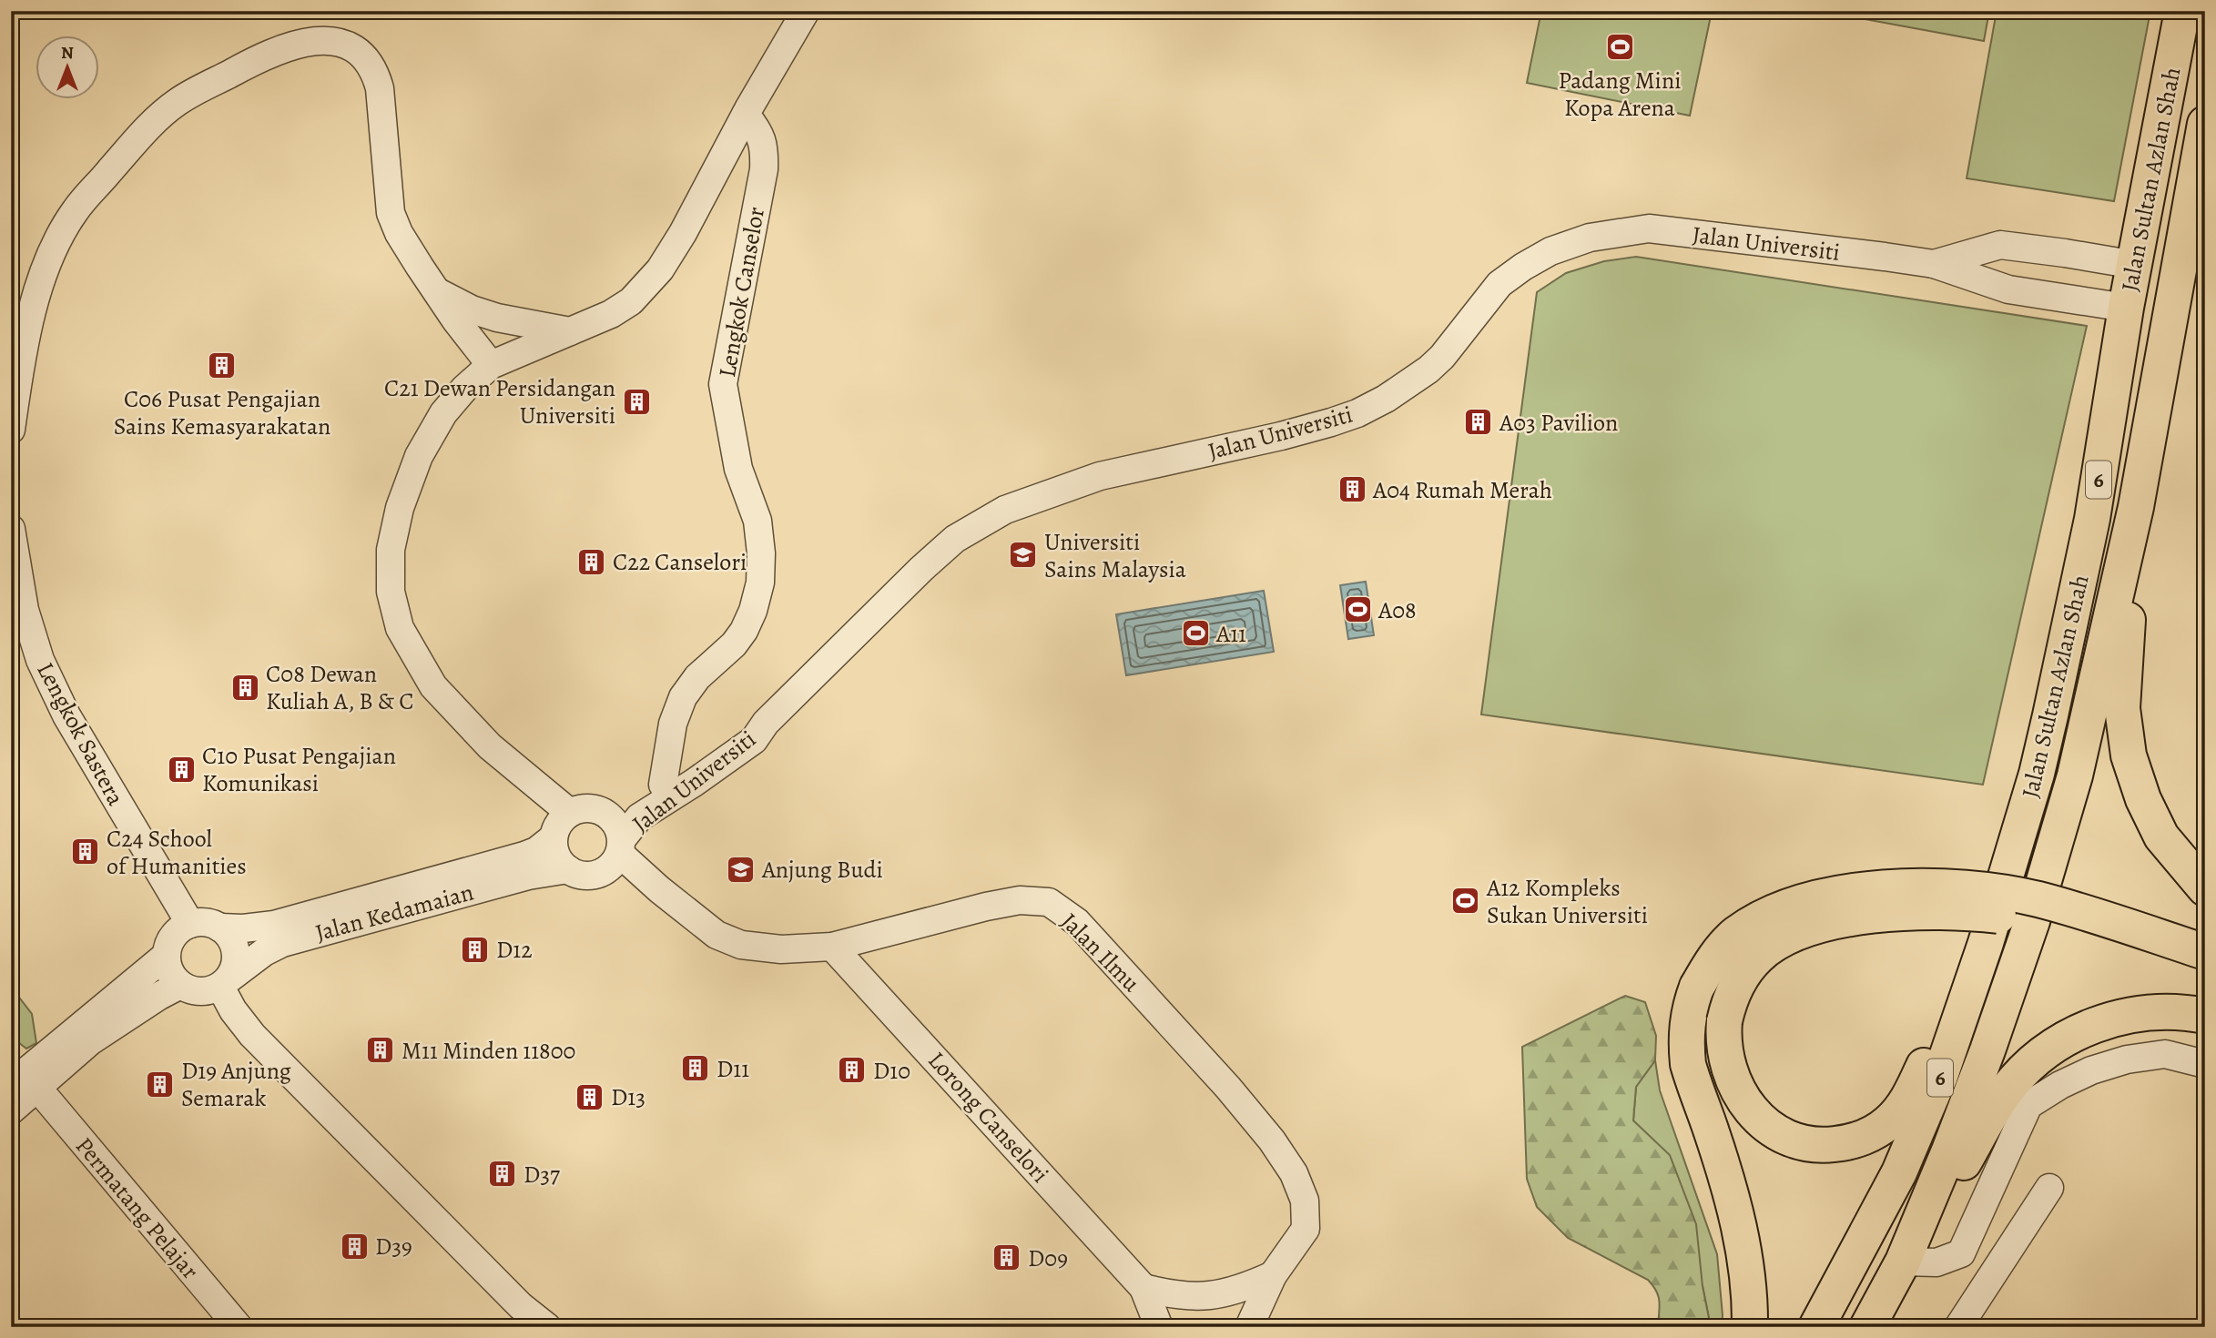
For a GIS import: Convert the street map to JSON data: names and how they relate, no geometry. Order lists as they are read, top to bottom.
{
  "streets": {
    "highway": ["Jalan Sultan Azlan Shah", "6"],
    "street": [
      "Jalan Universiti",
      "Lengkok Canselor",
      "Lengkok Sastera",
      "Jalan Kedamaian",
      "Jalan Ilmu",
      "Lorong Canselori",
      "Permatang Pelajar"
    ]
  },
  "crossings": [
    ["Jalan Sultan Azlan Shah", "Jalan Universiti"],
    ["Jalan Universiti", "Lengkok Canselor"],
    ["Jalan Universiti", "Jalan Kedamaian"],
    ["Jalan Universiti", "Jalan Ilmu"],
    ["Lengkok Sastera", "Jalan Kedamaian"],
    ["Jalan Kedamaian", "Jalan Ilmu"],
    ["Jalan Ilmu", "Lorong Canselori"]
  ],
  "places": {
    "sports": [
      "Padang Mini Kopa Arena",
      "A08",
      "A11",
      "A12 Kompleks Sukan Universiti"
    ],
    "building": [
      "C06 Pusat Pengajian Sains Kemasyarakatan",
      "C21 Dewan Persidangan Universiti",
      "A03 Pavilion",
      "A04 Rumah Merah",
      "C22 Canselori",
      "C08 Dewan Kuliah A, B & C",
      "C10 Pusat Pengajian Komunikasi",
      "C24 School of Humanities",
      "D12",
      "M11 Minden 11800",
      "D11",
      "D10",
      "D19 Anjung Semarak",
      "D13",
      "D37",
      "D39",
      "D09"
    ],
    "school or university": ["Universiti Sains Malaysia", "Anjung Budi"]
  },
  "north": "top"
}
